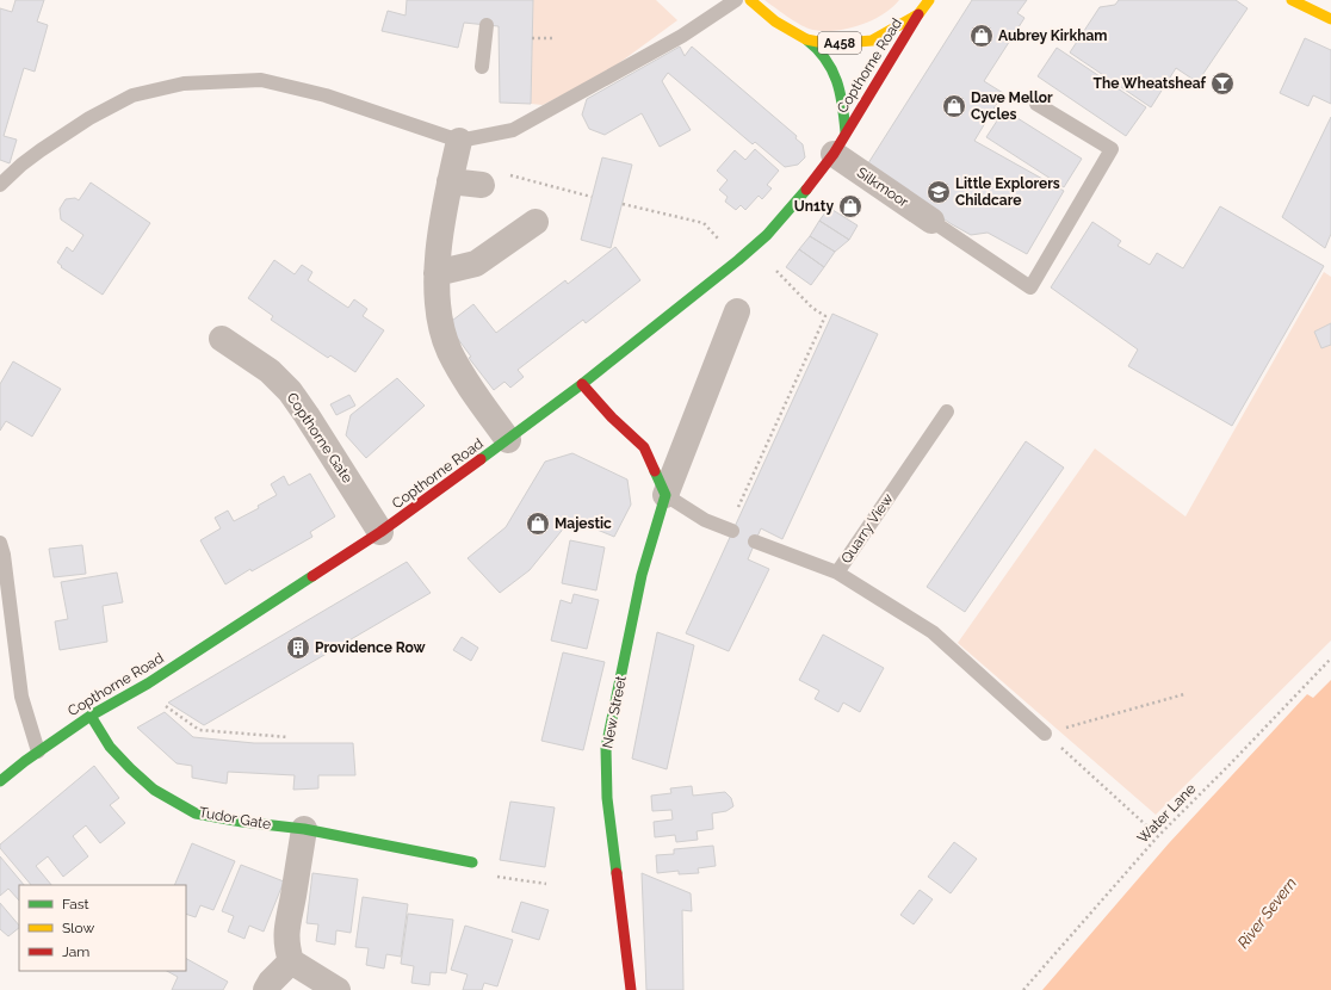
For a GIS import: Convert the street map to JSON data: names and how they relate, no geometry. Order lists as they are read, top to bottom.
{
  "streets": {
    "main road": [
      "A458",
      "Copthorne Road",
      "New Street",
      "Tudor Gate"
    ],
    "street": ["Silkmoor", "Copthorne Gate"],
    "lane": ["Quarry View"],
    "path": ["Water Lane"]
  },
  "crossings": [
    ["A458", "Copthorne Road"],
    ["Copthorne Road", "Silkmoor"],
    ["Copthorne Road", "Copthorne Gate"],
    ["Copthorne Road", "Tudor Gate"]
  ],
  "water": ["River Severn"],
  "places": {
    "shop": [
      "Aubrey Kirkham",
      "Dave Mellor Cycles",
      "Un1ty",
      "Majestic"
    ],
    "bar": ["The Wheatsheaf"],
    "school or university": ["Little Explorers Childcare"],
    "building": ["Providence Row"]
  },
  "legend": ["Fast", "Slow", "Jam"]
}
